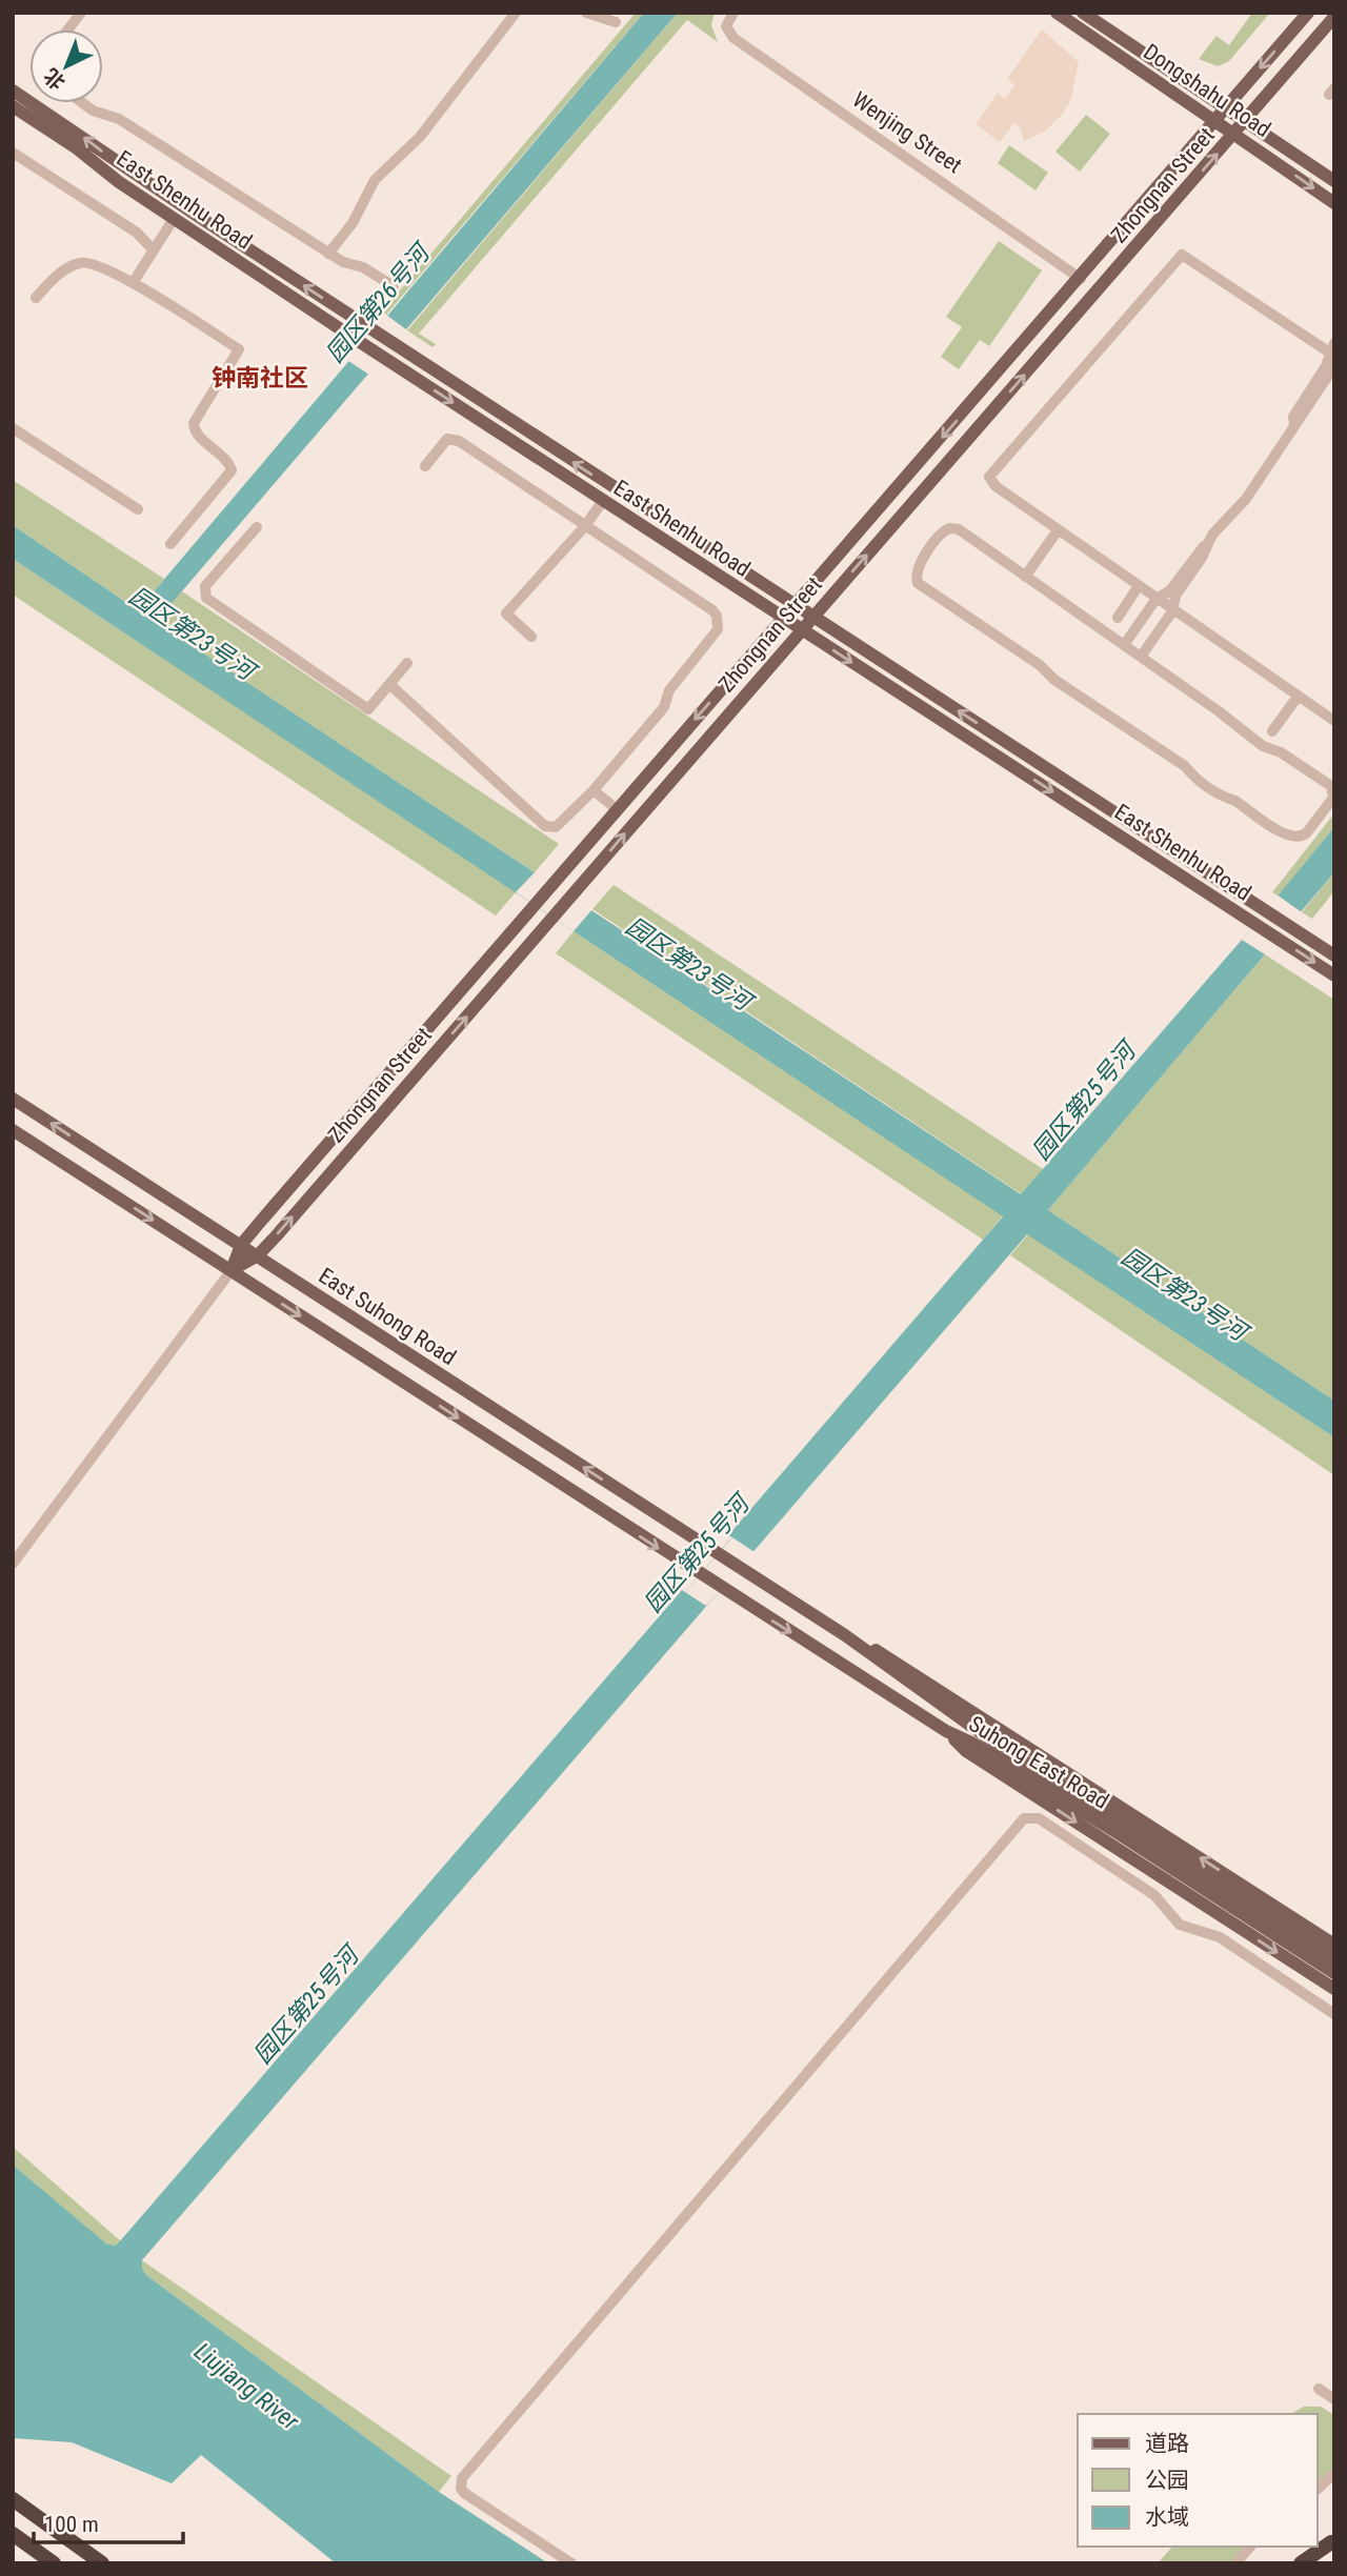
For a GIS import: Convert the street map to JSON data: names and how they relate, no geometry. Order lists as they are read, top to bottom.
{
  "streets": {
    "main road": [
      "Dongshahu Road",
      "Zhongnan Street",
      "East Shenhu Road",
      "East Suhong Road",
      "Suhong East Road"
    ],
    "street": ["Wenjing Street"]
  },
  "crossings": [
    ["Dongshahu Road", "Zhongnan Street"],
    ["Wenjing Street", "Zhongnan Street"],
    ["Zhongnan Street", "East Shenhu Road"],
    ["Zhongnan Street", "East Suhong Road"],
    ["Zhongnan Street", "Suhong East Road"],
    ["East Suhong Road", "Suhong East Road"]
  ],
  "districts": ["钟南社区"],
  "water": [
    "园区第26号河",
    "园区第23号河",
    "园区第25号河",
    "Liujiang River"
  ],
  "legend": ["道路", "公园", "水域"],
  "scale_bar": "100 m",
  "north": "bottom left"
}
